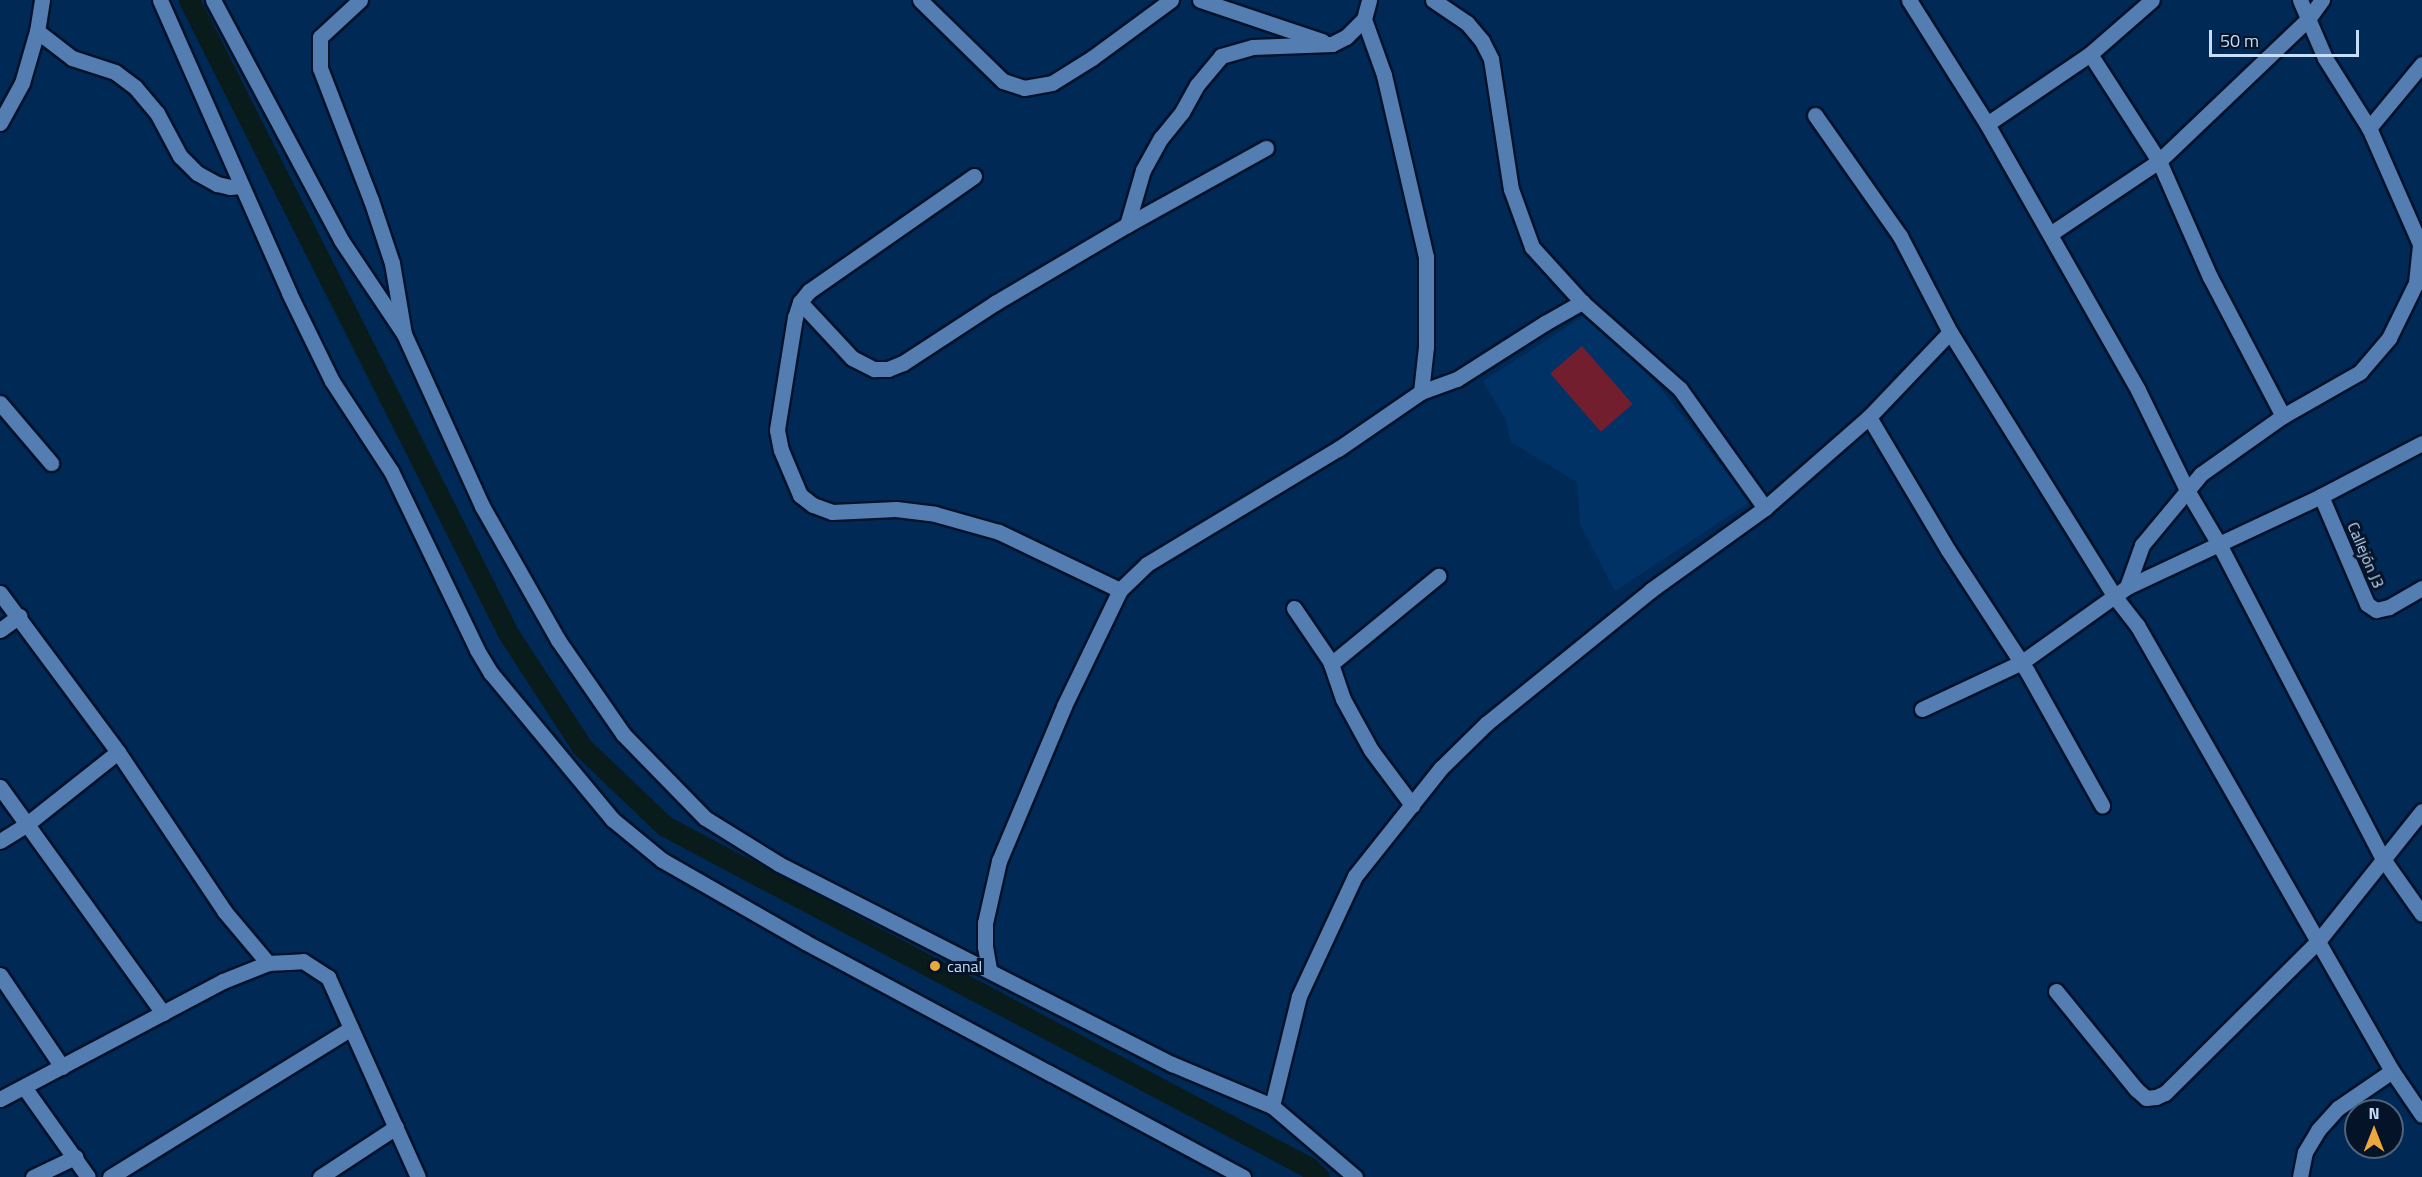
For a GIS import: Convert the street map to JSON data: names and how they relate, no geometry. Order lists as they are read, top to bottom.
{
  "streets": {
    "street": ["Callejón J3"]
  },
  "places": ["canal"],
  "scale_bar": "50 m",
  "north": "top"
}
